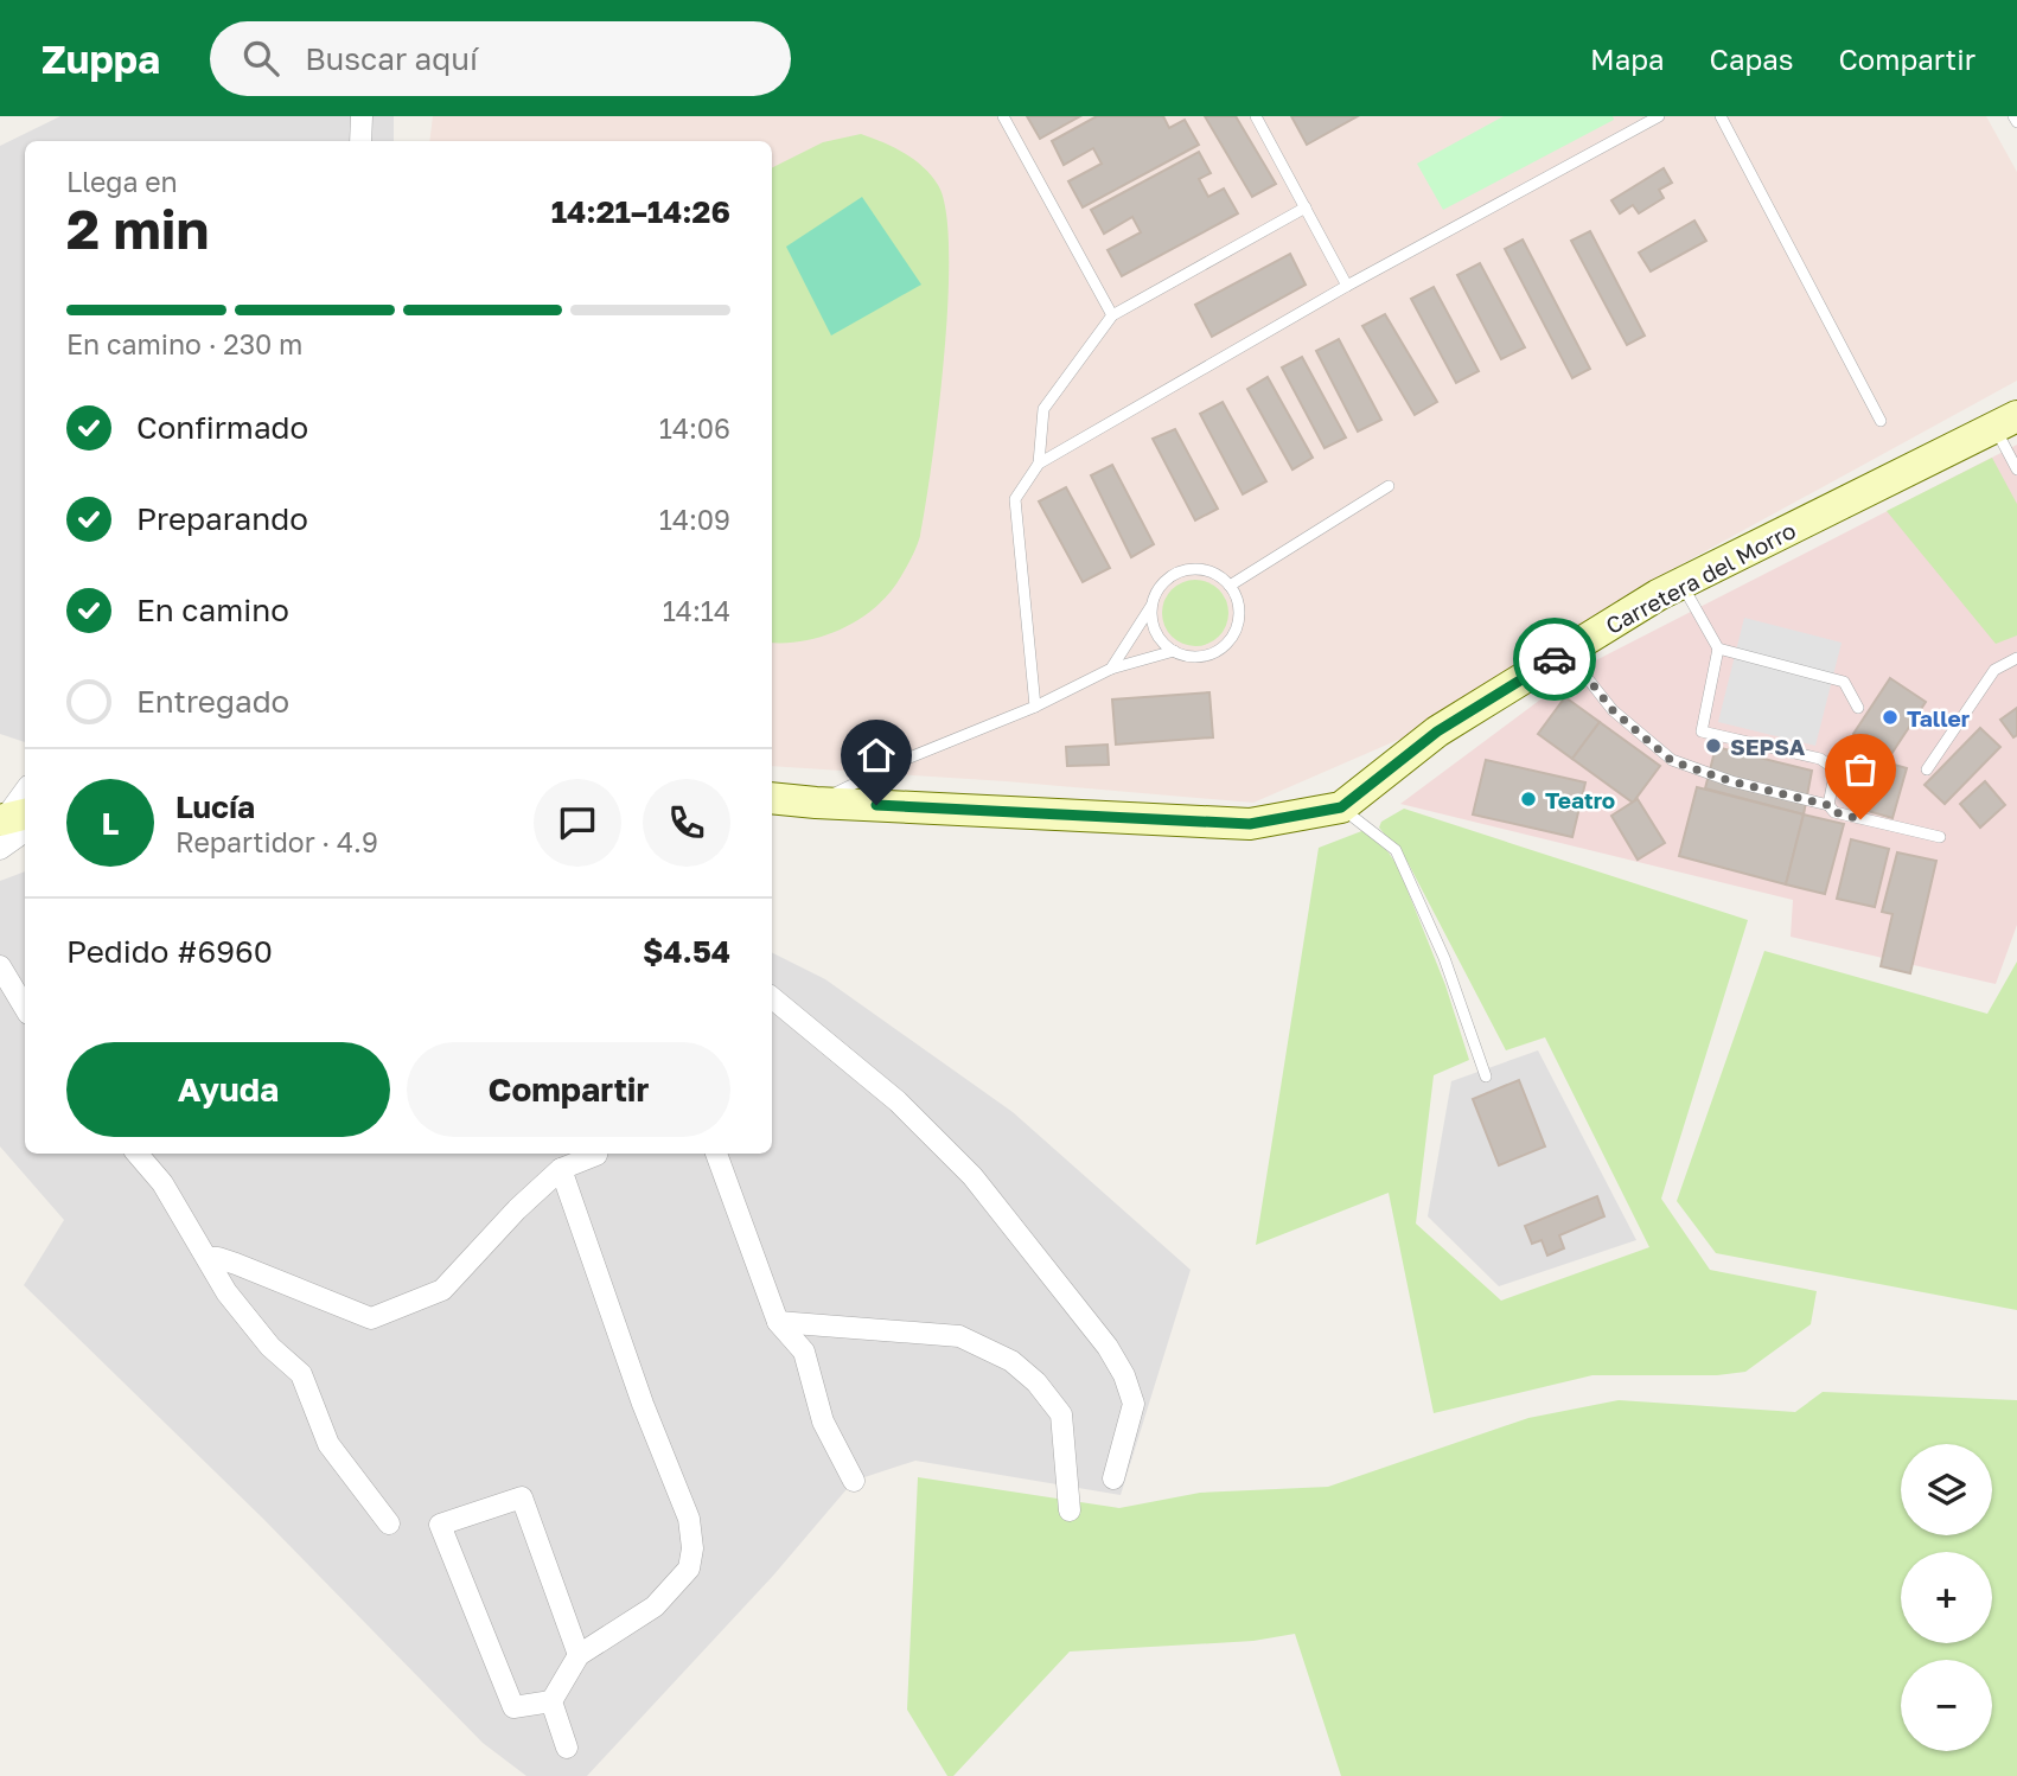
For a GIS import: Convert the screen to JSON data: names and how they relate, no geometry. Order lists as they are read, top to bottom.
{
  "streets": {
    "main road": ["Carretera del Morro"]
  },
  "places": ["Taller", "SEPSA", "Teatro"],
  "page": {
    "header": "Zuppa",
    "search": "Buscar aquí",
    "nav": ["Mapa", "Capas", "Compartir"],
    "heading": ["2 min", "Llega en", "14:21–14:26"],
    "panel": [
      "Lucía",
      "Repartidor · 4.9",
      "Pedido #6960",
      "$4.54"
    ],
    "bar": "En camino · 230 m",
    "list": [
      ["Confirmado", "14:06"],
      ["Preparando", "14:09"],
      ["En camino", "14:14"],
      "Entregado"
    ],
    "round": "L",
    "buttons": ["Ayuda", "Compartir"],
    "map_buttons": ["+", "−"]
  }
}
